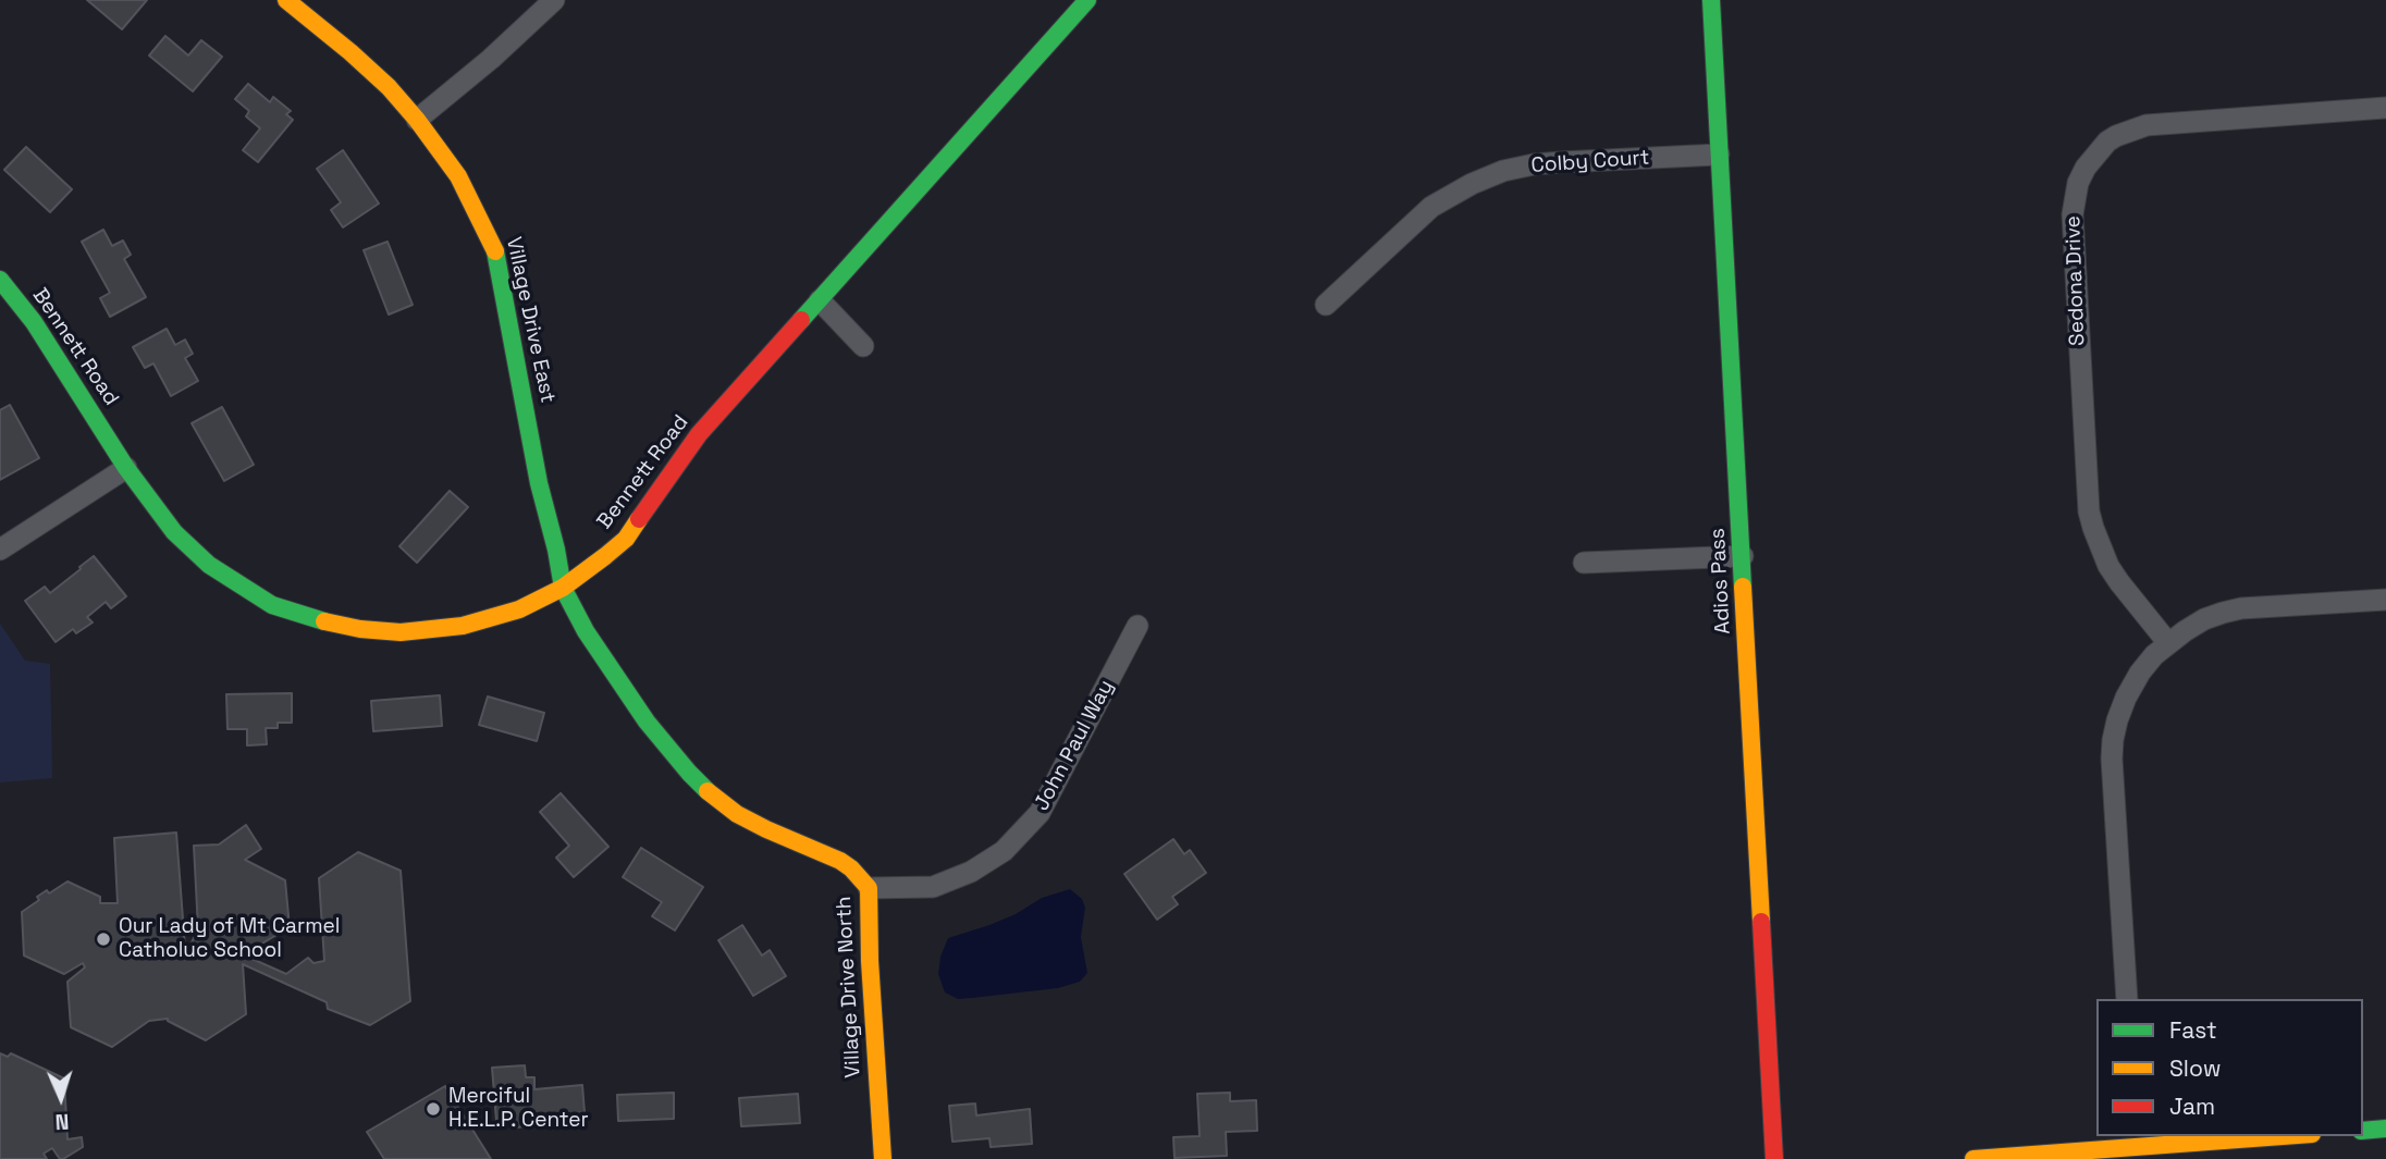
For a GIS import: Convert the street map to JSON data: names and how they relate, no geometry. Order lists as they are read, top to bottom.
{
  "streets": {
    "street": [
      "Colby Court",
      "Sedona Drive",
      "Village Drive East",
      "Bennett Road",
      "Adios Pass",
      "John Paul Way",
      "Village Drive North"
    ]
  },
  "crossings": [
    ["Colby Court", "Adios Pass"],
    ["Village Drive East", "Bennett Road"],
    ["Village Drive East", "Village Drive North"],
    ["Bennett Road", "Village Drive North"],
    ["John Paul Way", "Village Drive North"]
  ],
  "places": ["Our Lady of Mt Carmel Catholuc School", "Merciful H.E.L.P. Center"],
  "legend": ["Fast", "Slow", "Jam"],
  "north": "bottom"
}
